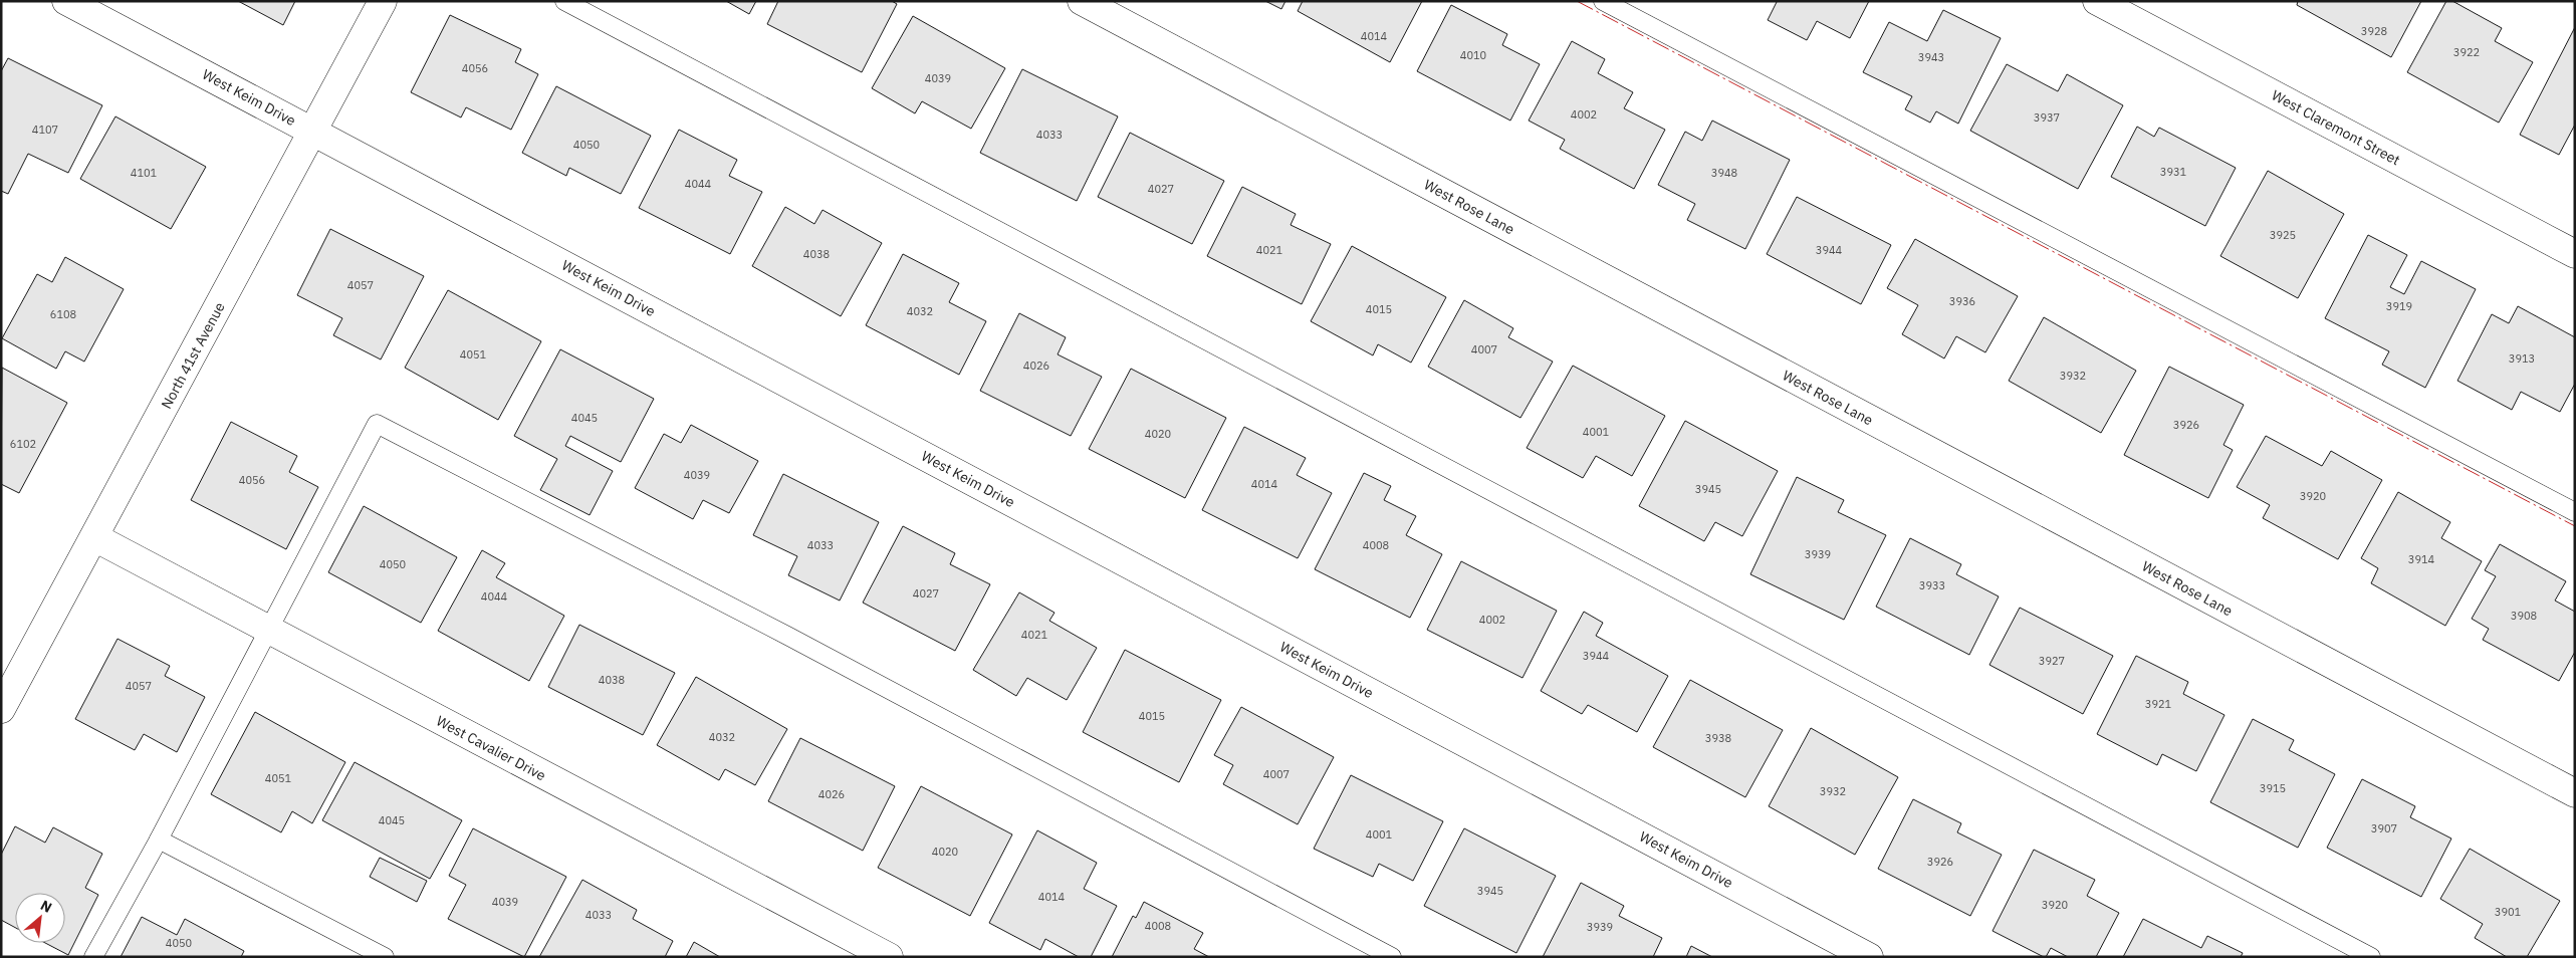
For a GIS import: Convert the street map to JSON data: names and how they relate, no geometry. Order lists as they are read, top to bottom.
{
  "streets": {
    "street": [
      "West Keim Drive",
      "West Claremont Street",
      "West Rose Lane",
      "North 41st Avenue",
      "West Cavalier Drive"
    ]
  },
  "crossings": [
    ["West Keim Drive", "North 41st Avenue"],
    ["North 41st Avenue", "West Cavalier Drive"]
  ],
  "house_numbers": [
    "3928",
    "4014",
    "3922",
    "4010",
    "3943",
    "4056",
    "4039",
    "4002",
    "3937",
    "4107",
    "4033",
    "4050",
    "3931",
    "4101",
    "3948",
    "4044",
    "4027",
    "3925",
    "4021",
    "3944",
    "4038",
    "4057",
    "3936",
    "3919",
    "4015",
    "4032",
    "6108",
    "4007",
    "4051",
    "3913",
    "4026",
    "3932",
    "4045",
    "3926",
    "4001",
    "4020",
    "6102",
    "4039",
    "4056",
    "4014",
    "3945",
    "3920",
    "4033",
    "4008",
    "3939",
    "3914",
    "4050",
    "3933",
    "4027",
    "4044",
    "3908",
    "4002",
    "4021",
    "3944",
    "3927",
    "4038",
    "4057",
    "3921",
    "4015",
    "4032",
    "3938",
    "4007",
    "4051",
    "3915",
    "3932",
    "4026",
    "4045",
    "3907",
    "4001",
    "4020",
    "3926",
    "3945",
    "4014",
    "4039",
    "3920",
    "3901",
    "4033",
    "4008",
    "3939",
    "4050"
  ],
  "north": "top right"
}
